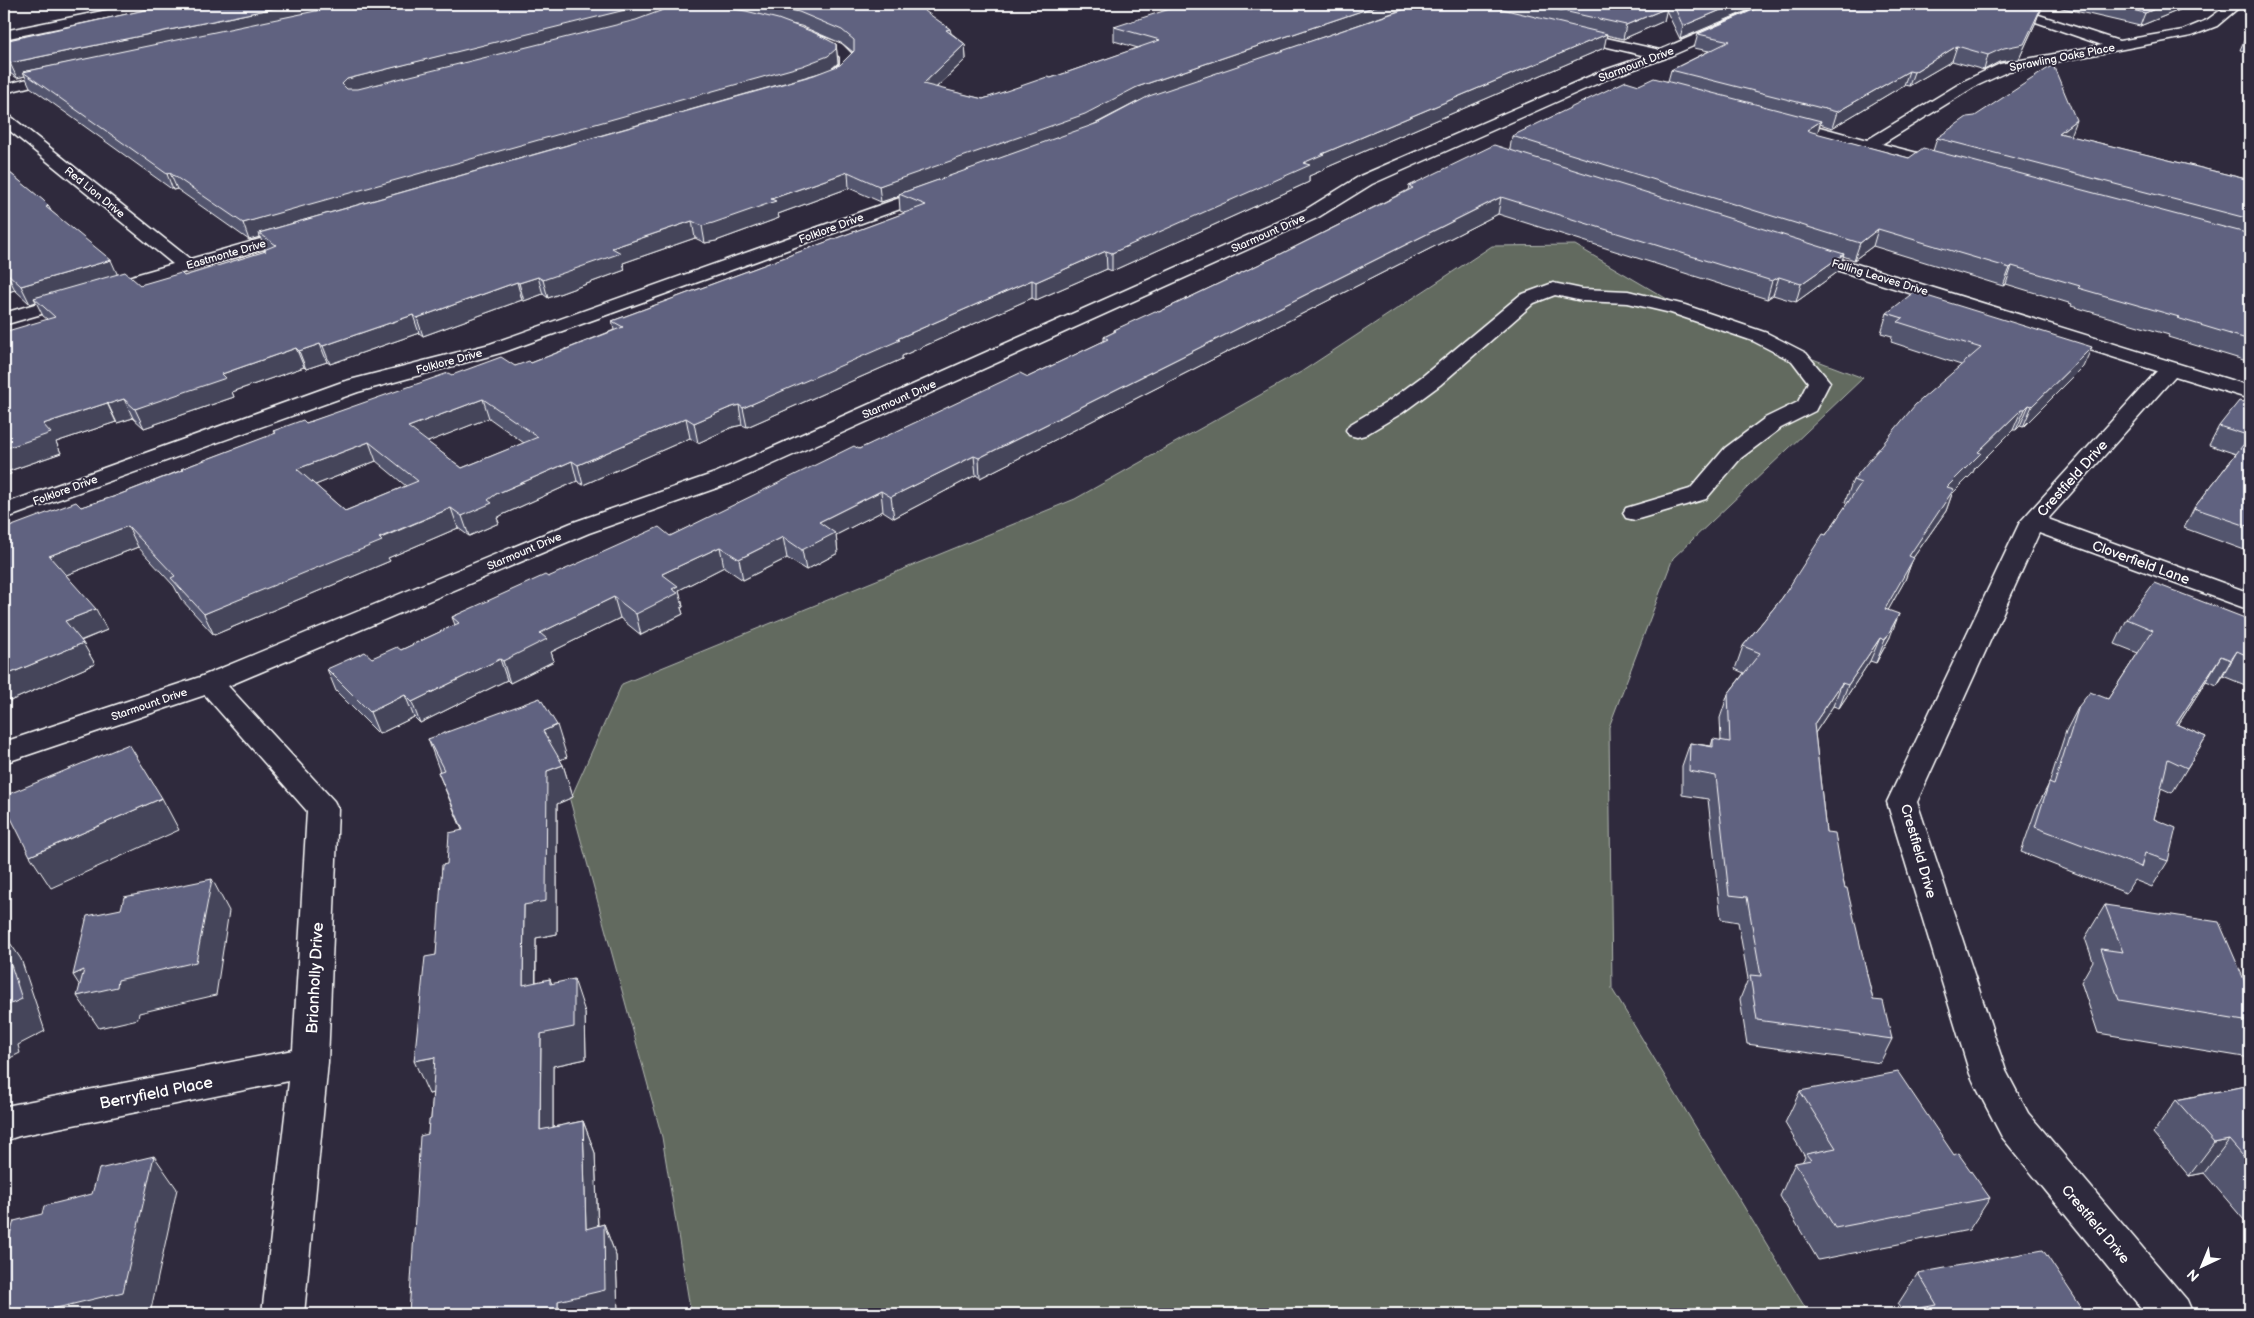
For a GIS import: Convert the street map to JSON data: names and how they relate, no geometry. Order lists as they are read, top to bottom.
{
  "streets": {
    "street": [
      "Sprawling Oaks Place",
      "Starmount Drive",
      "Red Lion Drive",
      "Folklore Drive",
      "Eastmonte Drive",
      "Falling Leaves Drive",
      "Crestfield Drive",
      "Cloverfield Lane",
      "Brianholly Drive",
      "Berryfield Place"
    ]
  },
  "crossings": [
    ["Starmount Drive", "Brianholly Drive"],
    ["Red Lion Drive", "Eastmonte Drive"],
    ["Falling Leaves Drive", "Crestfield Drive"],
    ["Crestfield Drive", "Cloverfield Lane"],
    ["Brianholly Drive", "Berryfield Place"]
  ],
  "north": "bottom left"
}
